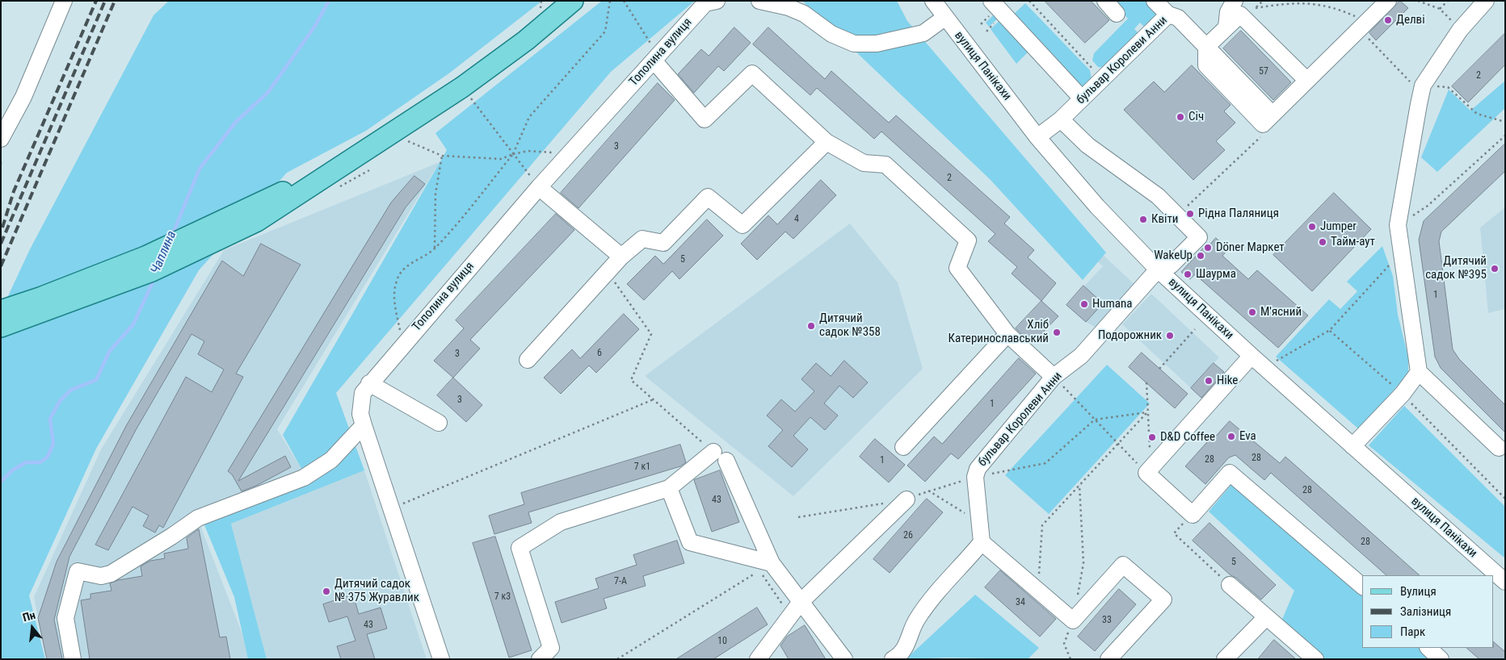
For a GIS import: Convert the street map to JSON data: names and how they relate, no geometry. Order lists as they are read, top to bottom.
{
  "streets": {
    "street": ["Тополина вулиця", "бульвар Королеви Анни", "вулиця Панікахи"]
  },
  "crossings": [
    ["бульвар Королеви Анни", "вулиця Панікахи"]
  ],
  "water": ["Чаплина"],
  "places": [
    "Делві",
    "Січ",
    "Рідна Паляниця",
    "Квіти",
    "Jumper",
    "Тайм-аут",
    "Döner Маркет",
    "WakeUp",
    "Дитячий садок №395",
    "Шаурма",
    "Humana",
    "М'ясний",
    "Дитячий садок №358",
    "Хліб Катеринославський",
    "Подорожник",
    "Hike",
    "Eva",
    "D&D Coffee",
    "Дитячий садок № 375 Журавлик"
  ],
  "house_numbers": [
    "57",
    "2",
    "3",
    "2",
    "4",
    "5",
    "1",
    "6",
    "3",
    "3",
    "1",
    "28",
    "28",
    "1",
    "7 к1",
    "28",
    "43",
    "26",
    "28",
    "5",
    "7-А",
    "7 к3",
    "34",
    "33",
    "43",
    "10"
  ],
  "legend": ["Вулиця", "Залізниця", "Парк"],
  "north": "top"
}
